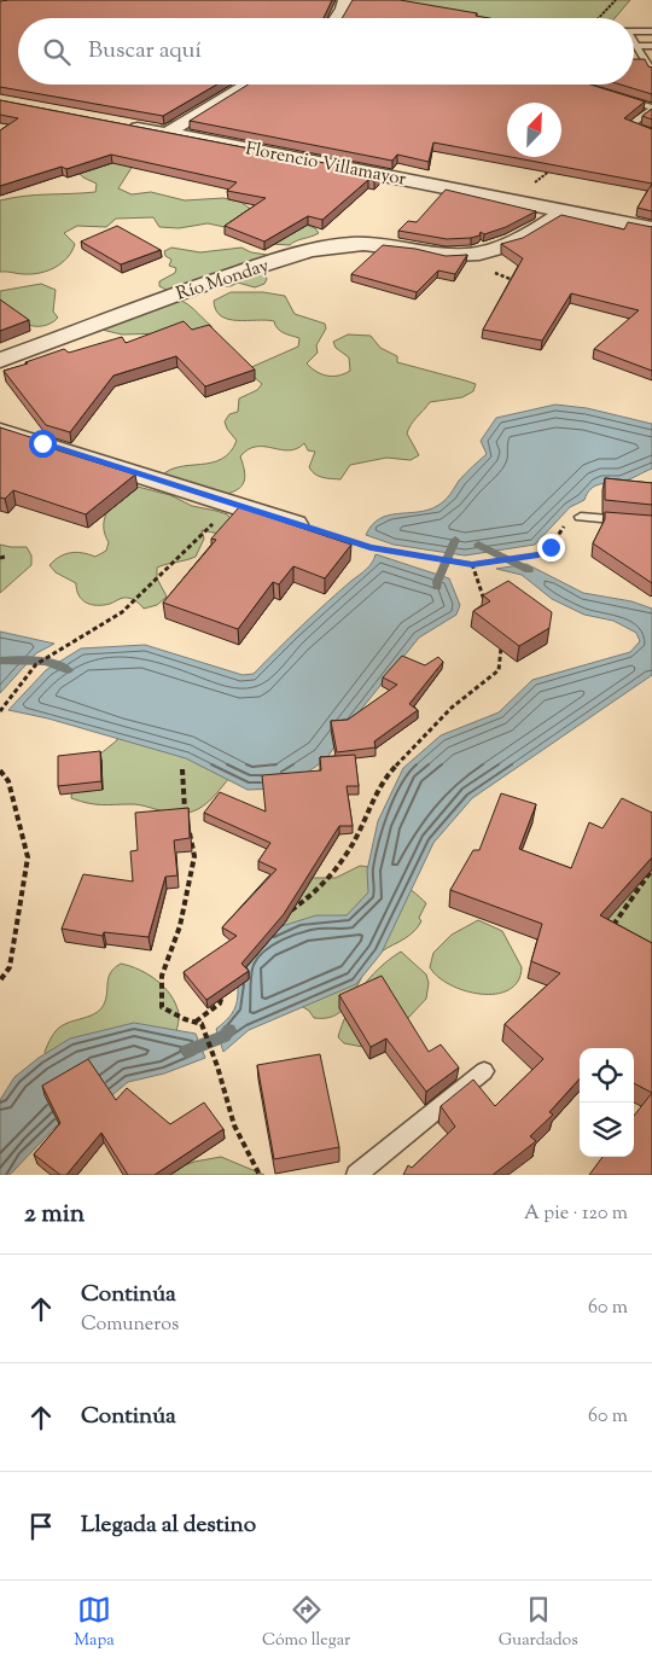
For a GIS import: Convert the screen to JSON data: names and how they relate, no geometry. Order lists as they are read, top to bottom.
{
  "streets": {
    "street": ["Florencio Villamayor", "Río Monday"]
  },
  "north": "top right",
  "page": {
    "search": "Buscar aquí",
    "heading": ["2 min", "A pie · 120 m"],
    "list": [
      ["Continúa", "Comuneros", "60 m"],
      ["Continúa", "60 m"],
      "Llegada al destino"
    ],
    "nav": ["Mapa", "Cómo llegar", "Guardados"]
  }
}
